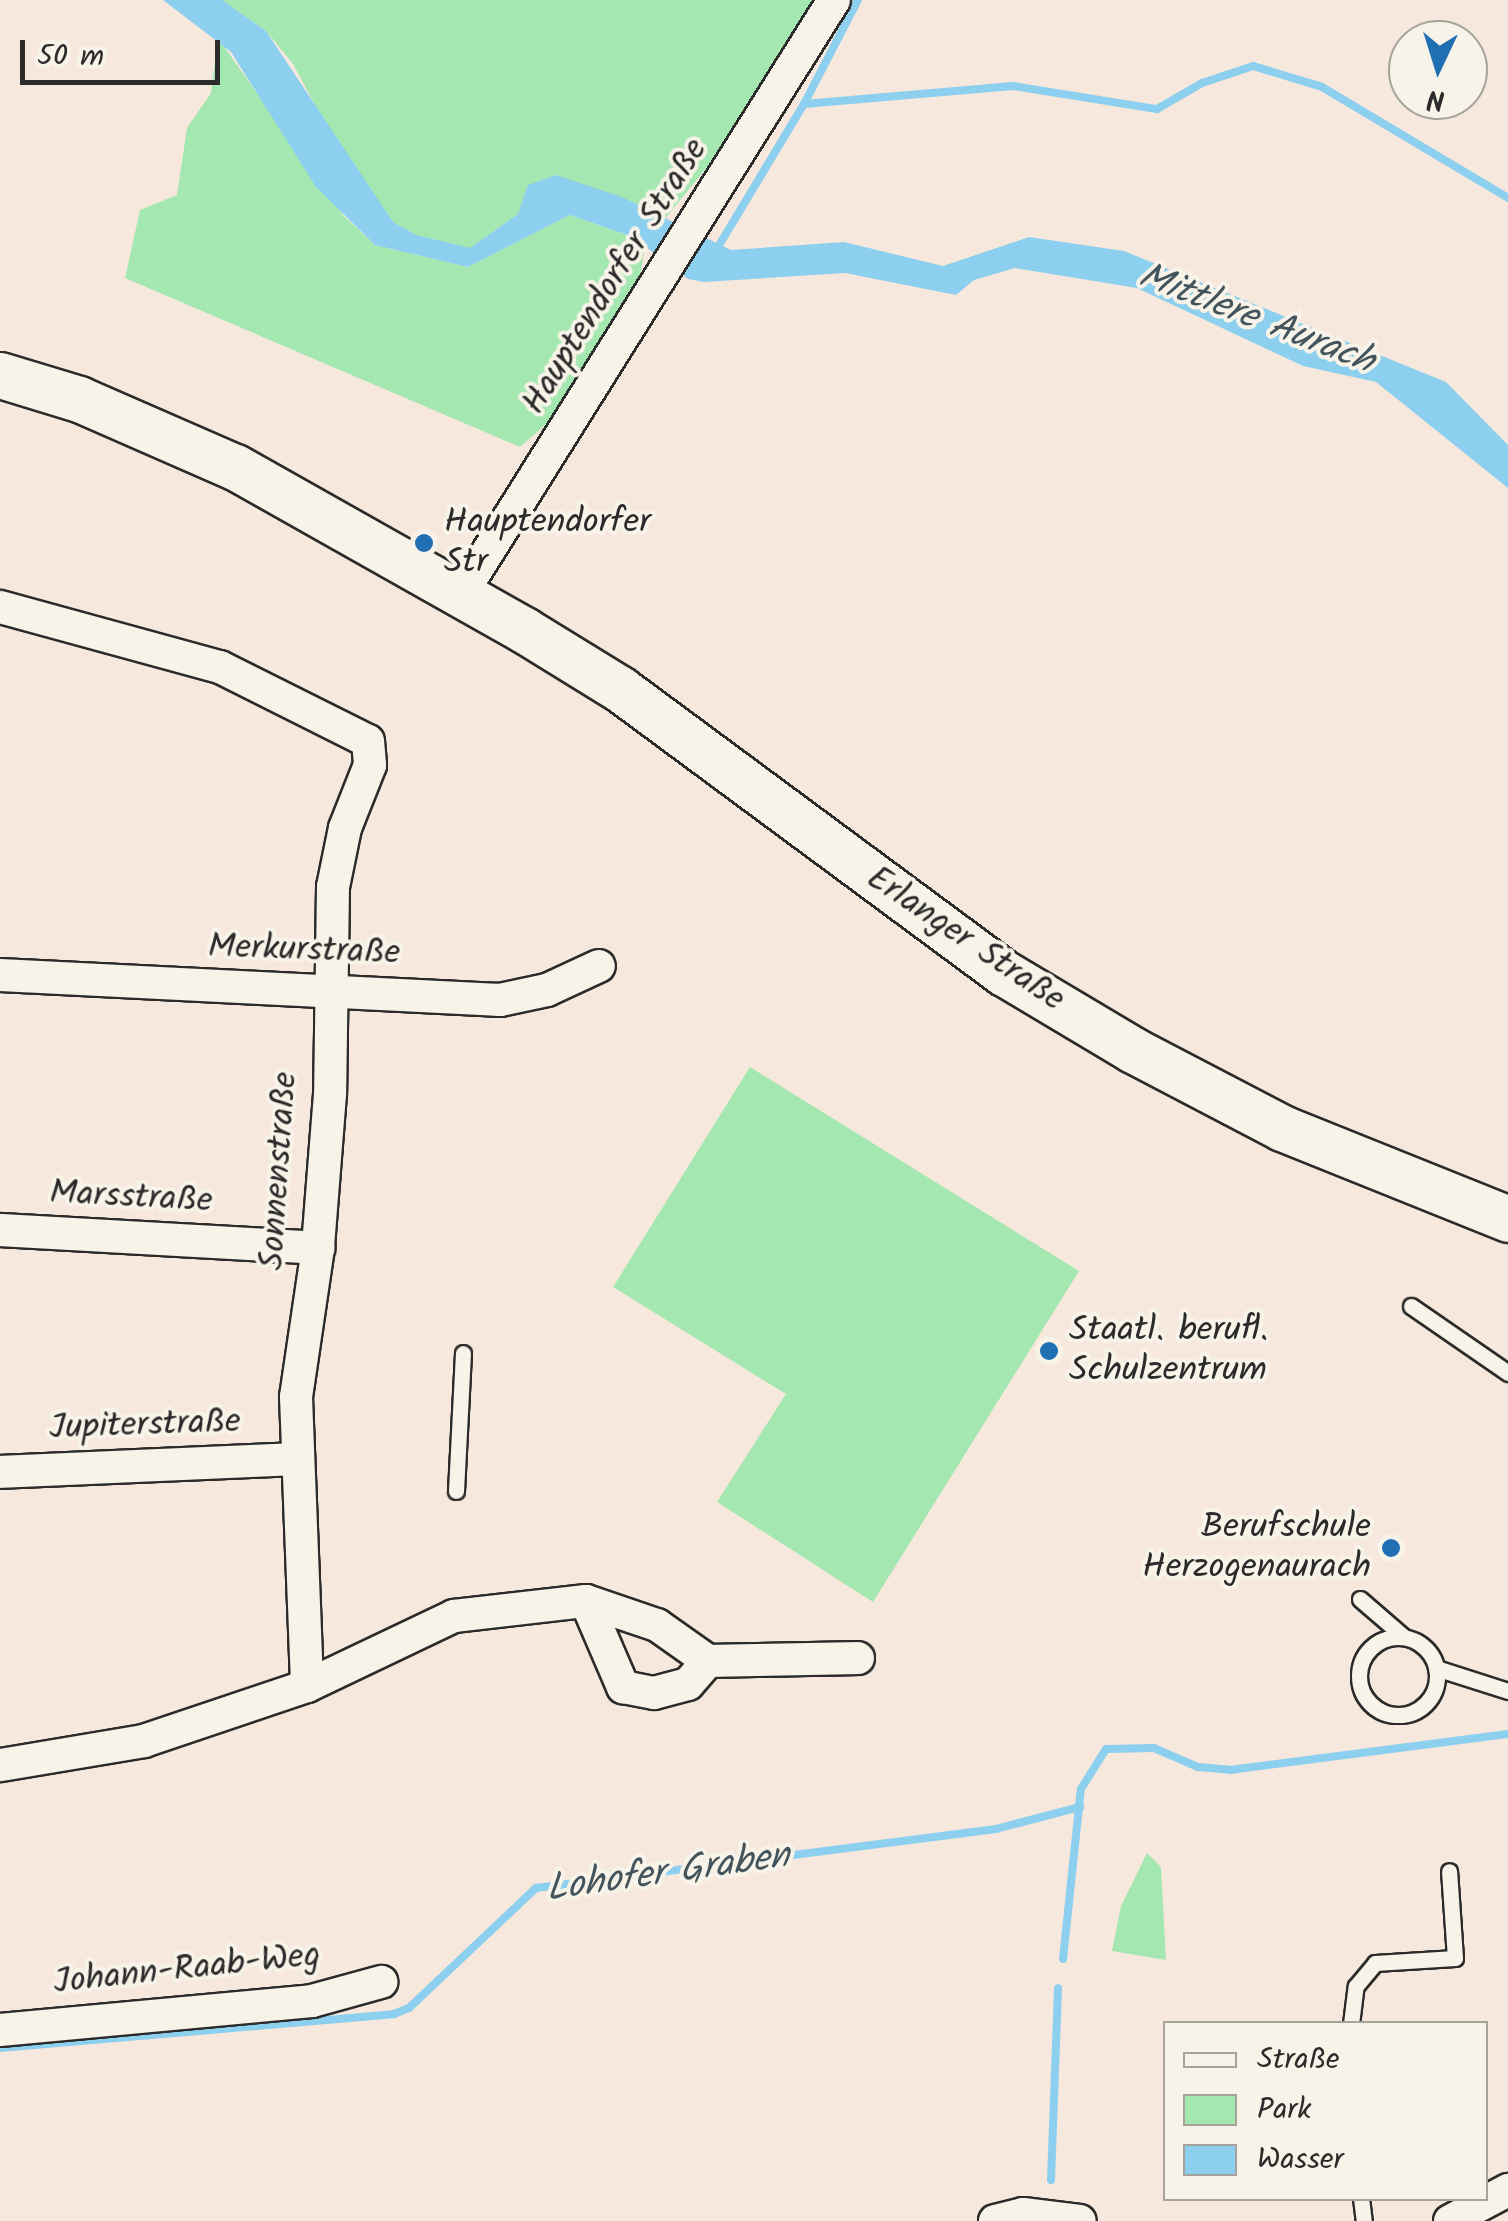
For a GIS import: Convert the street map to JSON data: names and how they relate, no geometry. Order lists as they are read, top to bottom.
{
  "streets": {
    "street": [
      "Hauptendorfer Straße",
      "Erlanger Straße",
      "Merkurstraße",
      "Sonnenstraße",
      "Marsstraße",
      "Jupiterstraße",
      "Johann-Raab-Weg"
    ]
  },
  "crossings": [
    ["Hauptendorfer Straße", "Erlanger Straße"],
    ["Merkurstraße", "Sonnenstraße"],
    ["Sonnenstraße", "Marsstraße"],
    ["Sonnenstraße", "Jupiterstraße"]
  ],
  "water": ["Mittlere Aurach", "Lohofer Graben"],
  "places": ["Hauptendorfer Str", "Staatl. berufl. Schulzentrum", "Berufschule Herzogenaurach"],
  "legend": ["Straße", "Park", "Wasser"],
  "scale_bar": "50 m",
  "north": "bottom"
}
